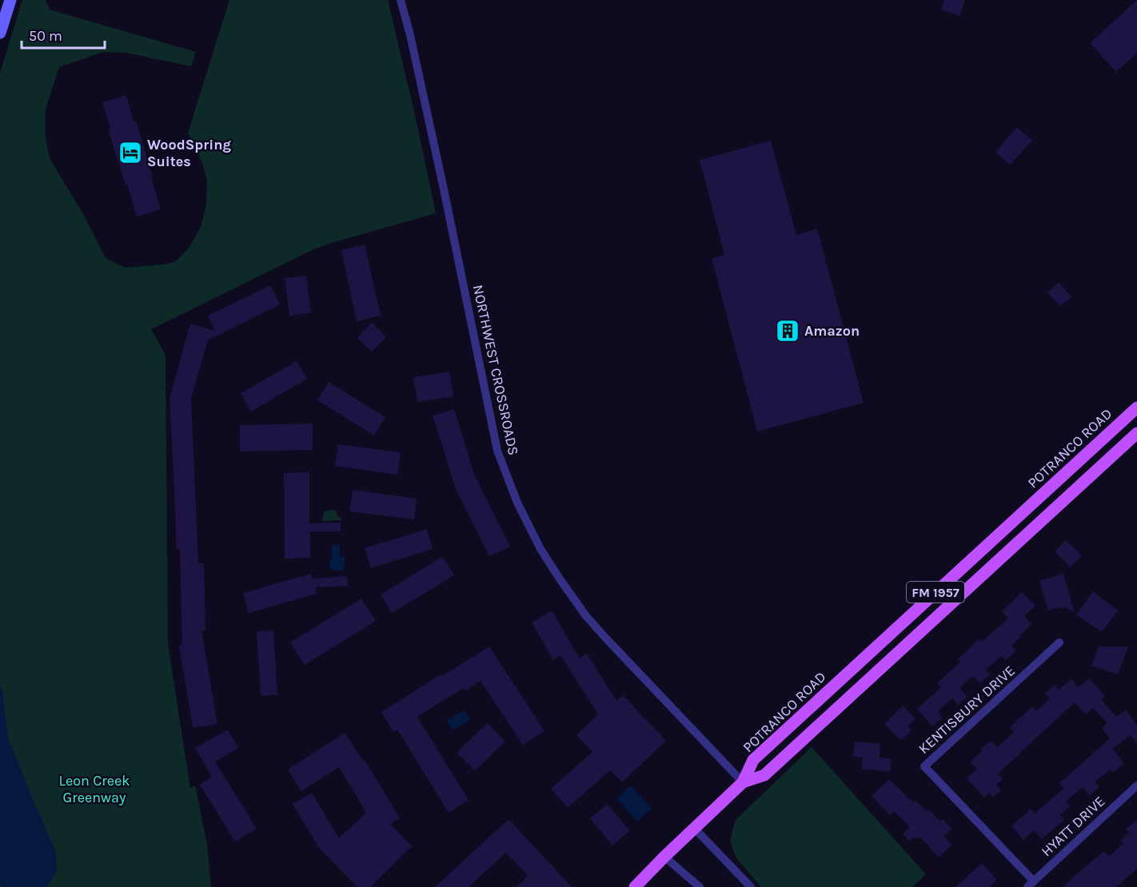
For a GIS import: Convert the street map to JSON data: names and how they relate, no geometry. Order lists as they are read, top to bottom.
{
  "streets": {
    "main road": ["POTRANCO ROAD", "FM 1957"],
    "street": ["NORTHWEST CROSSROADS", "KENTISBURY DRIVE", "HYATT DRIVE"]
  },
  "crossings": [
    ["NORTHWEST CROSSROADS", "POTRANCO ROAD"],
    ["NORTHWEST CROSSROADS", "FM 1957"],
    ["POTRANCO ROAD", "FM 1957"],
    ["KENTISBURY DRIVE", "HYATT DRIVE"]
  ],
  "parks": ["Leon Creek Greenway"],
  "places": {
    "hotel": ["WoodSpring Suites"],
    "building": ["Amazon"]
  },
  "scale_bar": "50 m"
}
